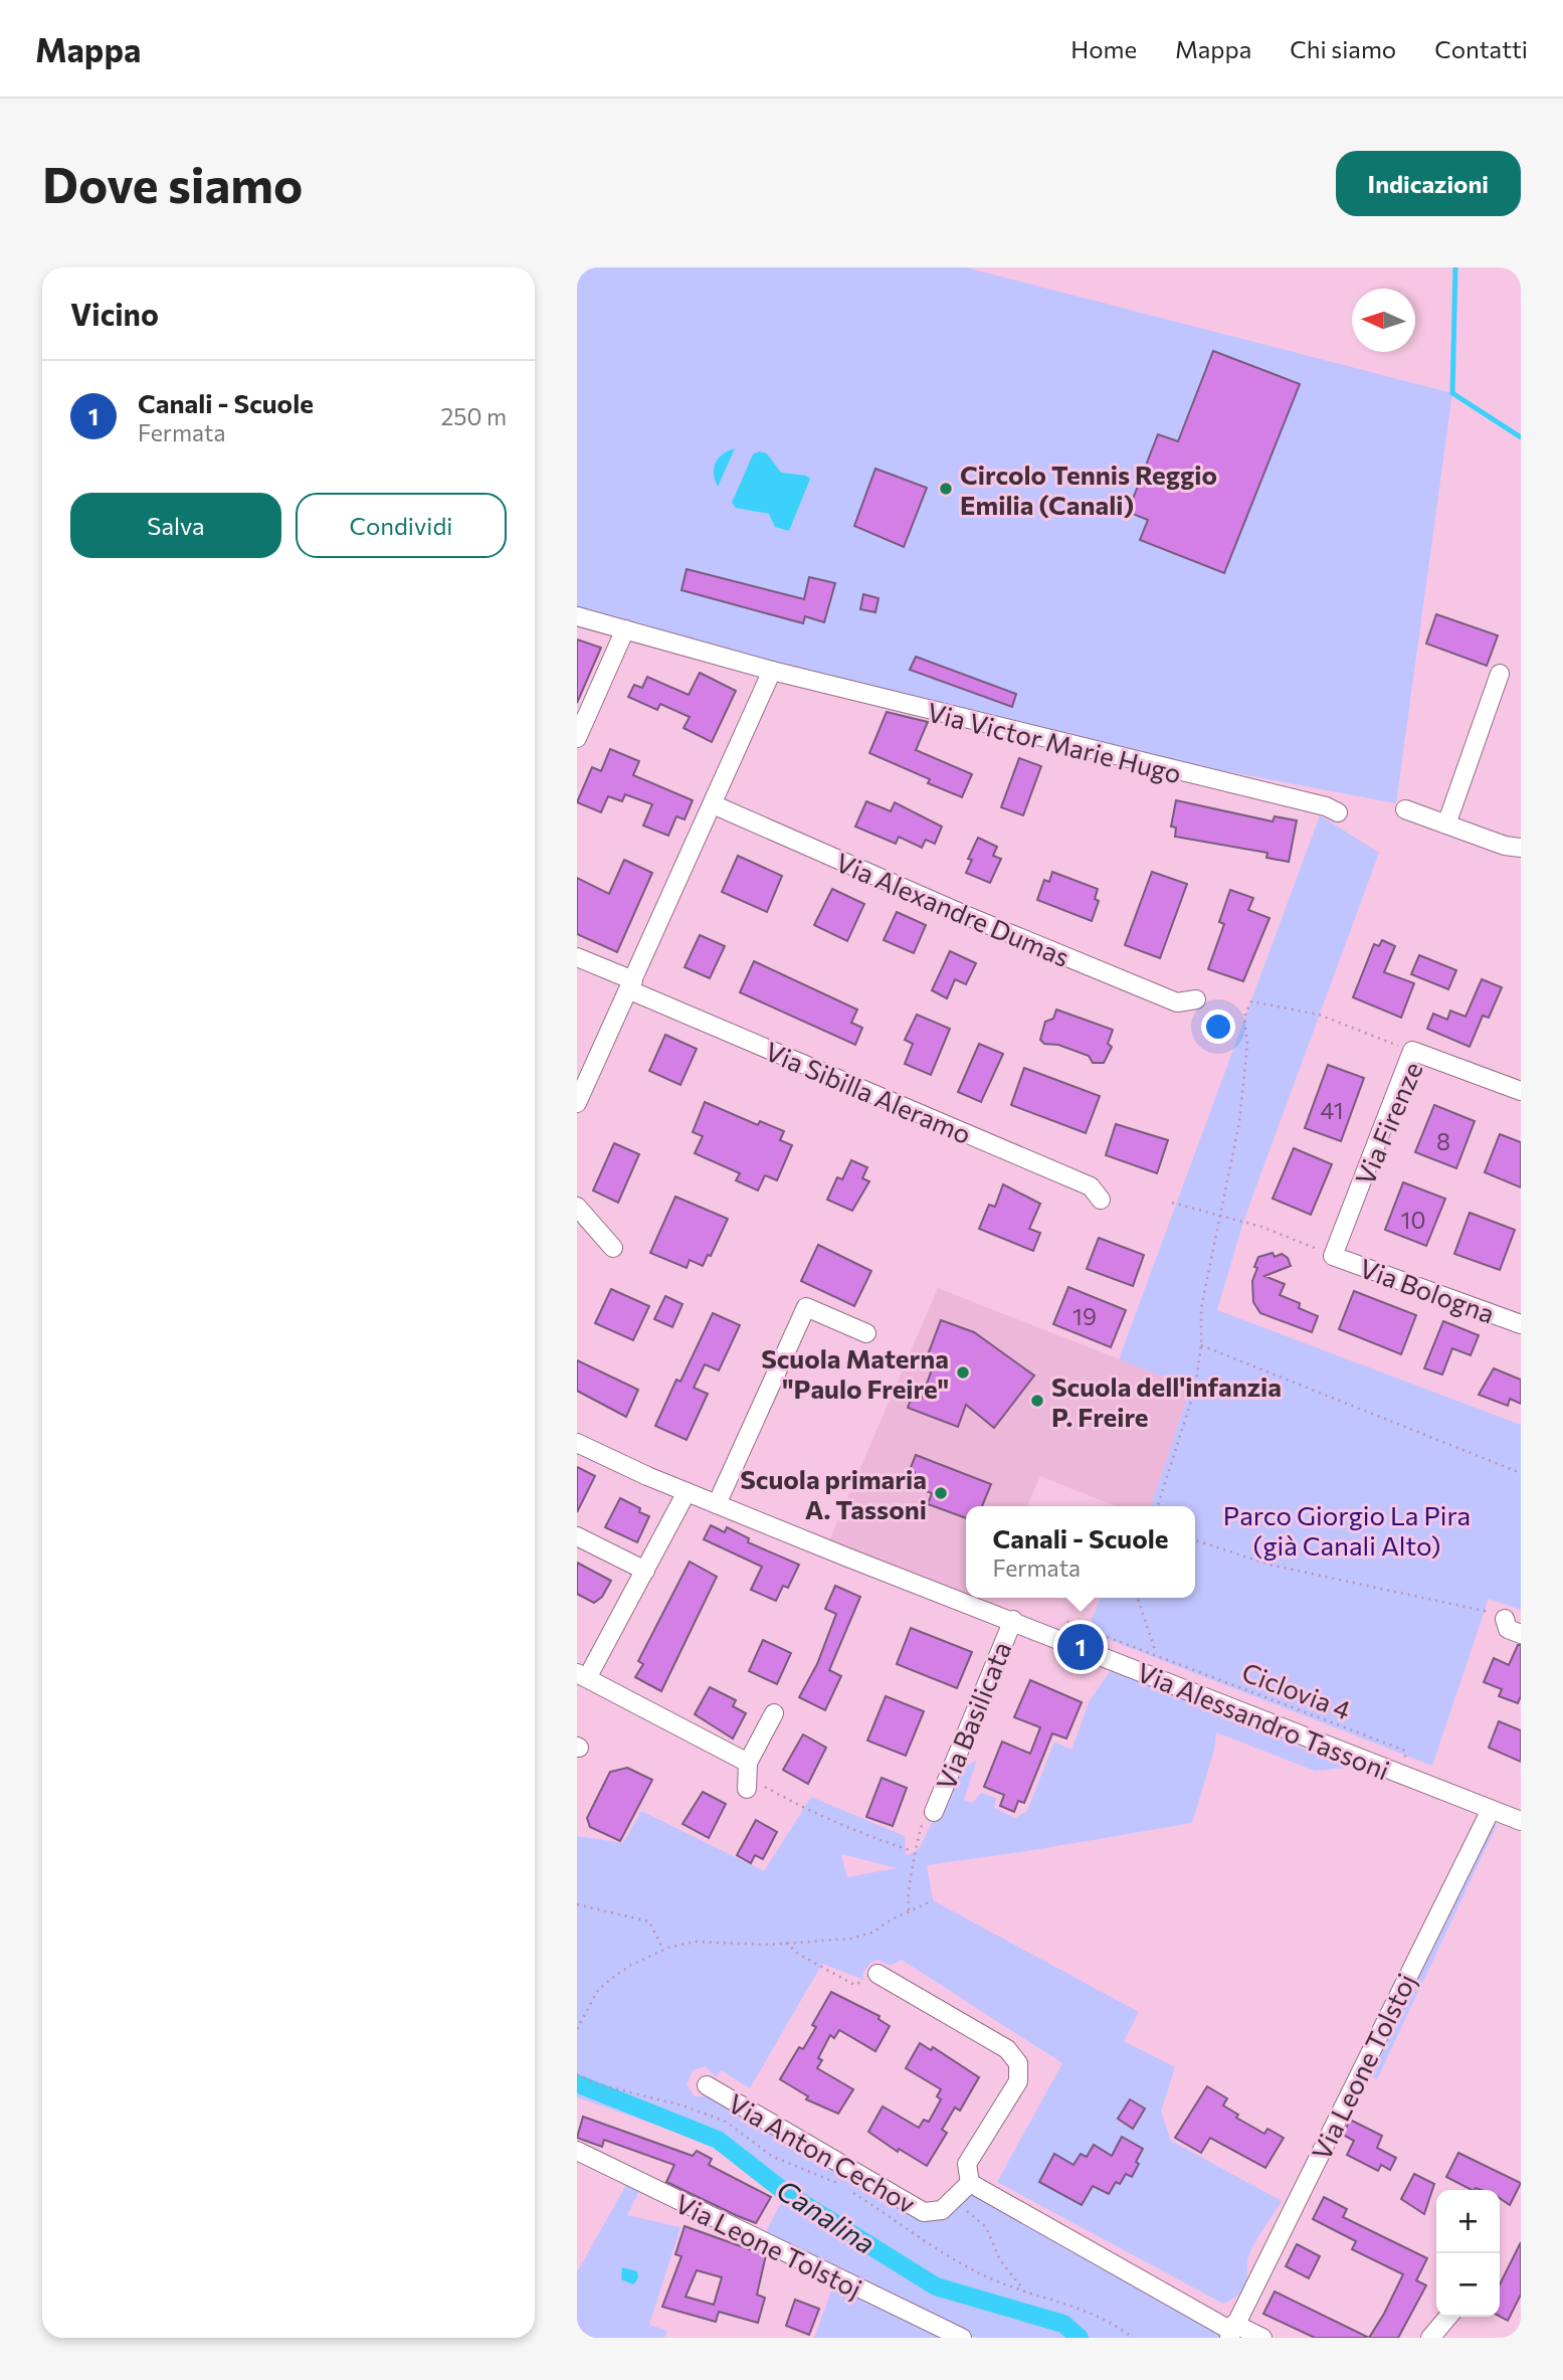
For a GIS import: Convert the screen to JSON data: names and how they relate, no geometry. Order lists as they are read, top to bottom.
{
  "streets": {
    "street": [
      "Via Victor Marie Hugo",
      "Via Alexandre Dumas",
      "Via Sibilla Aleramo",
      "Via Firenze",
      "Via Bologna",
      "Via Basilicata",
      "Via Alessandro Tassoni",
      "Via Leone Tolstoj",
      "Via Anton Cechov"
    ],
    "path": ["Ciclovia 4"]
  },
  "crossings": [
    ["Via Firenze", "Via Bologna"],
    ["Via Basilicata", "Via Alessandro Tassoni"],
    ["Via Alessandro Tassoni", "Via Leone Tolstoj"]
  ],
  "water": ["Canalina"],
  "parks": ["Parco Giorgio La Pira (già Canali Alto)"],
  "places": [
    "Circolo Tennis Reggio Emilia (Canali)",
    "Scuola Materna \"Paulo Freire\"",
    "Scuola dell'infanzia P. Freire",
    "Scuola primaria A. Tassoni"
  ],
  "house_numbers": [
    "41",
    "8",
    "10",
    "19"
  ],
  "north": "left",
  "page": {
    "header": "Mappa",
    "nav": [
      "Home",
      "Mappa",
      "Chi siamo",
      "Contatti"
    ],
    "buttons": [
      "Indicazioni",
      ["Salva", "Condividi"]
    ],
    "title": "Dove siamo",
    "heading": "Vicino",
    "list": [
      {
        "mark": "1",
        "name": "Canali - Scuole",
        "note": "Fermata",
        "value": "250 m"
      }
    ],
    "popup": ["Canali - Scuole", "Fermata"],
    "pins": "1",
    "map_buttons": ["+", "−"]
  }
}
